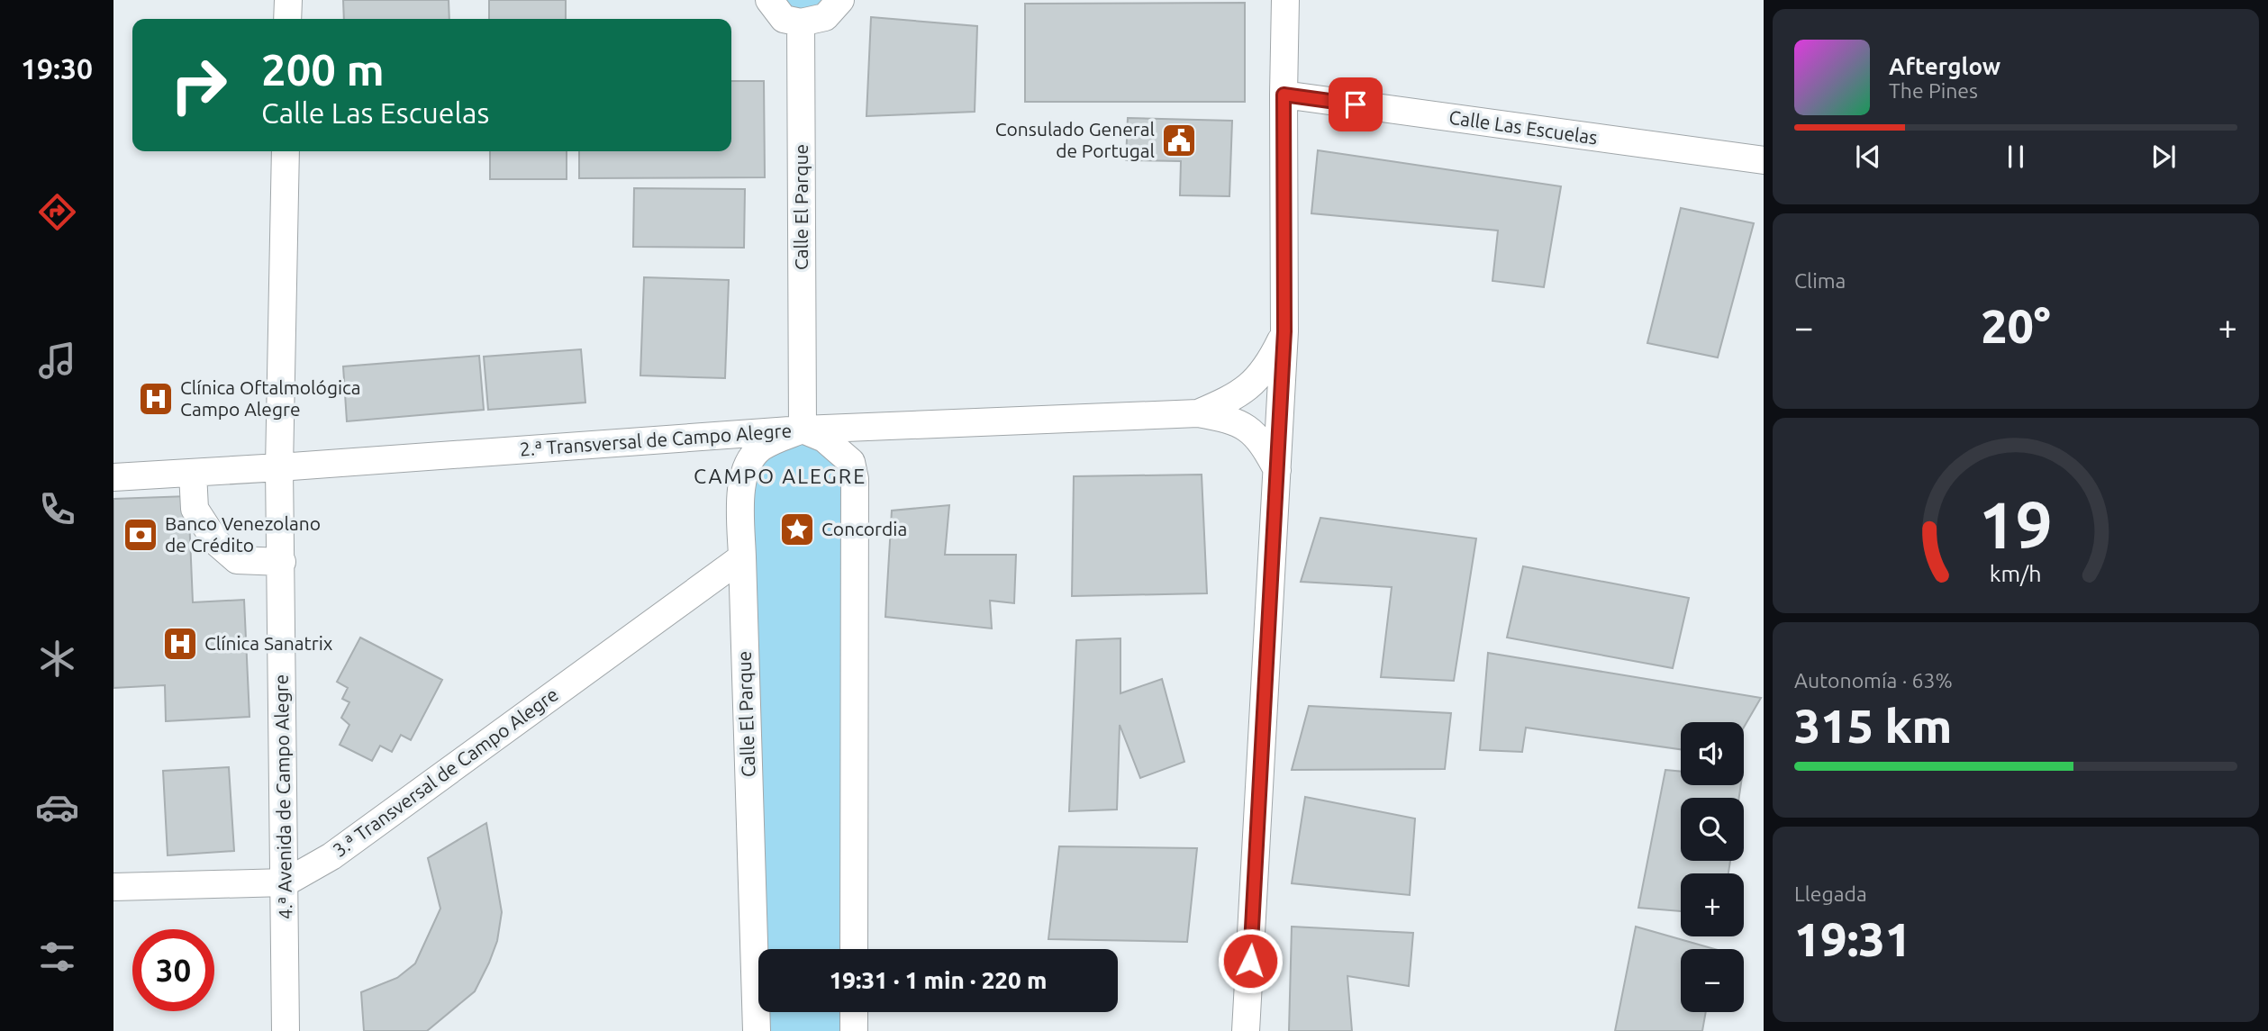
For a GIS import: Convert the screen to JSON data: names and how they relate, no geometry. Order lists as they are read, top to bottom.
{
  "streets": {
    "street": [
      "Calle Las Escuelas",
      "Calle El Parque",
      "2.ª Transversal de Campo Alegre",
      "3.ª Transversal de Campo Alegre",
      "4.ª Avenida de Campo Alegre"
    ]
  },
  "crossings": [
    ["Calle El Parque", "2.ª Transversal de Campo Alegre"],
    ["Calle El Parque", "3.ª Transversal de Campo Alegre"],
    ["2.ª Transversal de Campo Alegre", "4.ª Avenida de Campo Alegre"],
    ["3.ª Transversal de Campo Alegre", "4.ª Avenida de Campo Alegre"]
  ],
  "districts": ["CAMPO ALEGRE"],
  "places": {
    "public building": ["Consulado General de Portugal"],
    "hospital": ["Clínica Oftalmológica Campo Alegre", "Clínica Sanatrix"],
    "place": ["Concordia"],
    "bank": ["Banco Venezolano de Crédito"]
  },
  "page": {
    "tabs": "19:30",
    "turn": ["200 m", "Calle Las Escuelas"],
    "song": ["Afterglow", "The Pines"],
    "tile": [
      "Clima",
      ["Autonomía · 63%", "315 km"],
      ["Llegada", "19:31"]
    ],
    "heat": ["−", "20°", "+"],
    "map_buttons": ["+", "−"],
    "limit": "30",
    "trip": "19:31 · 1 min · 220 m",
    "gauge": ["19", "km/h"]
  }
}
